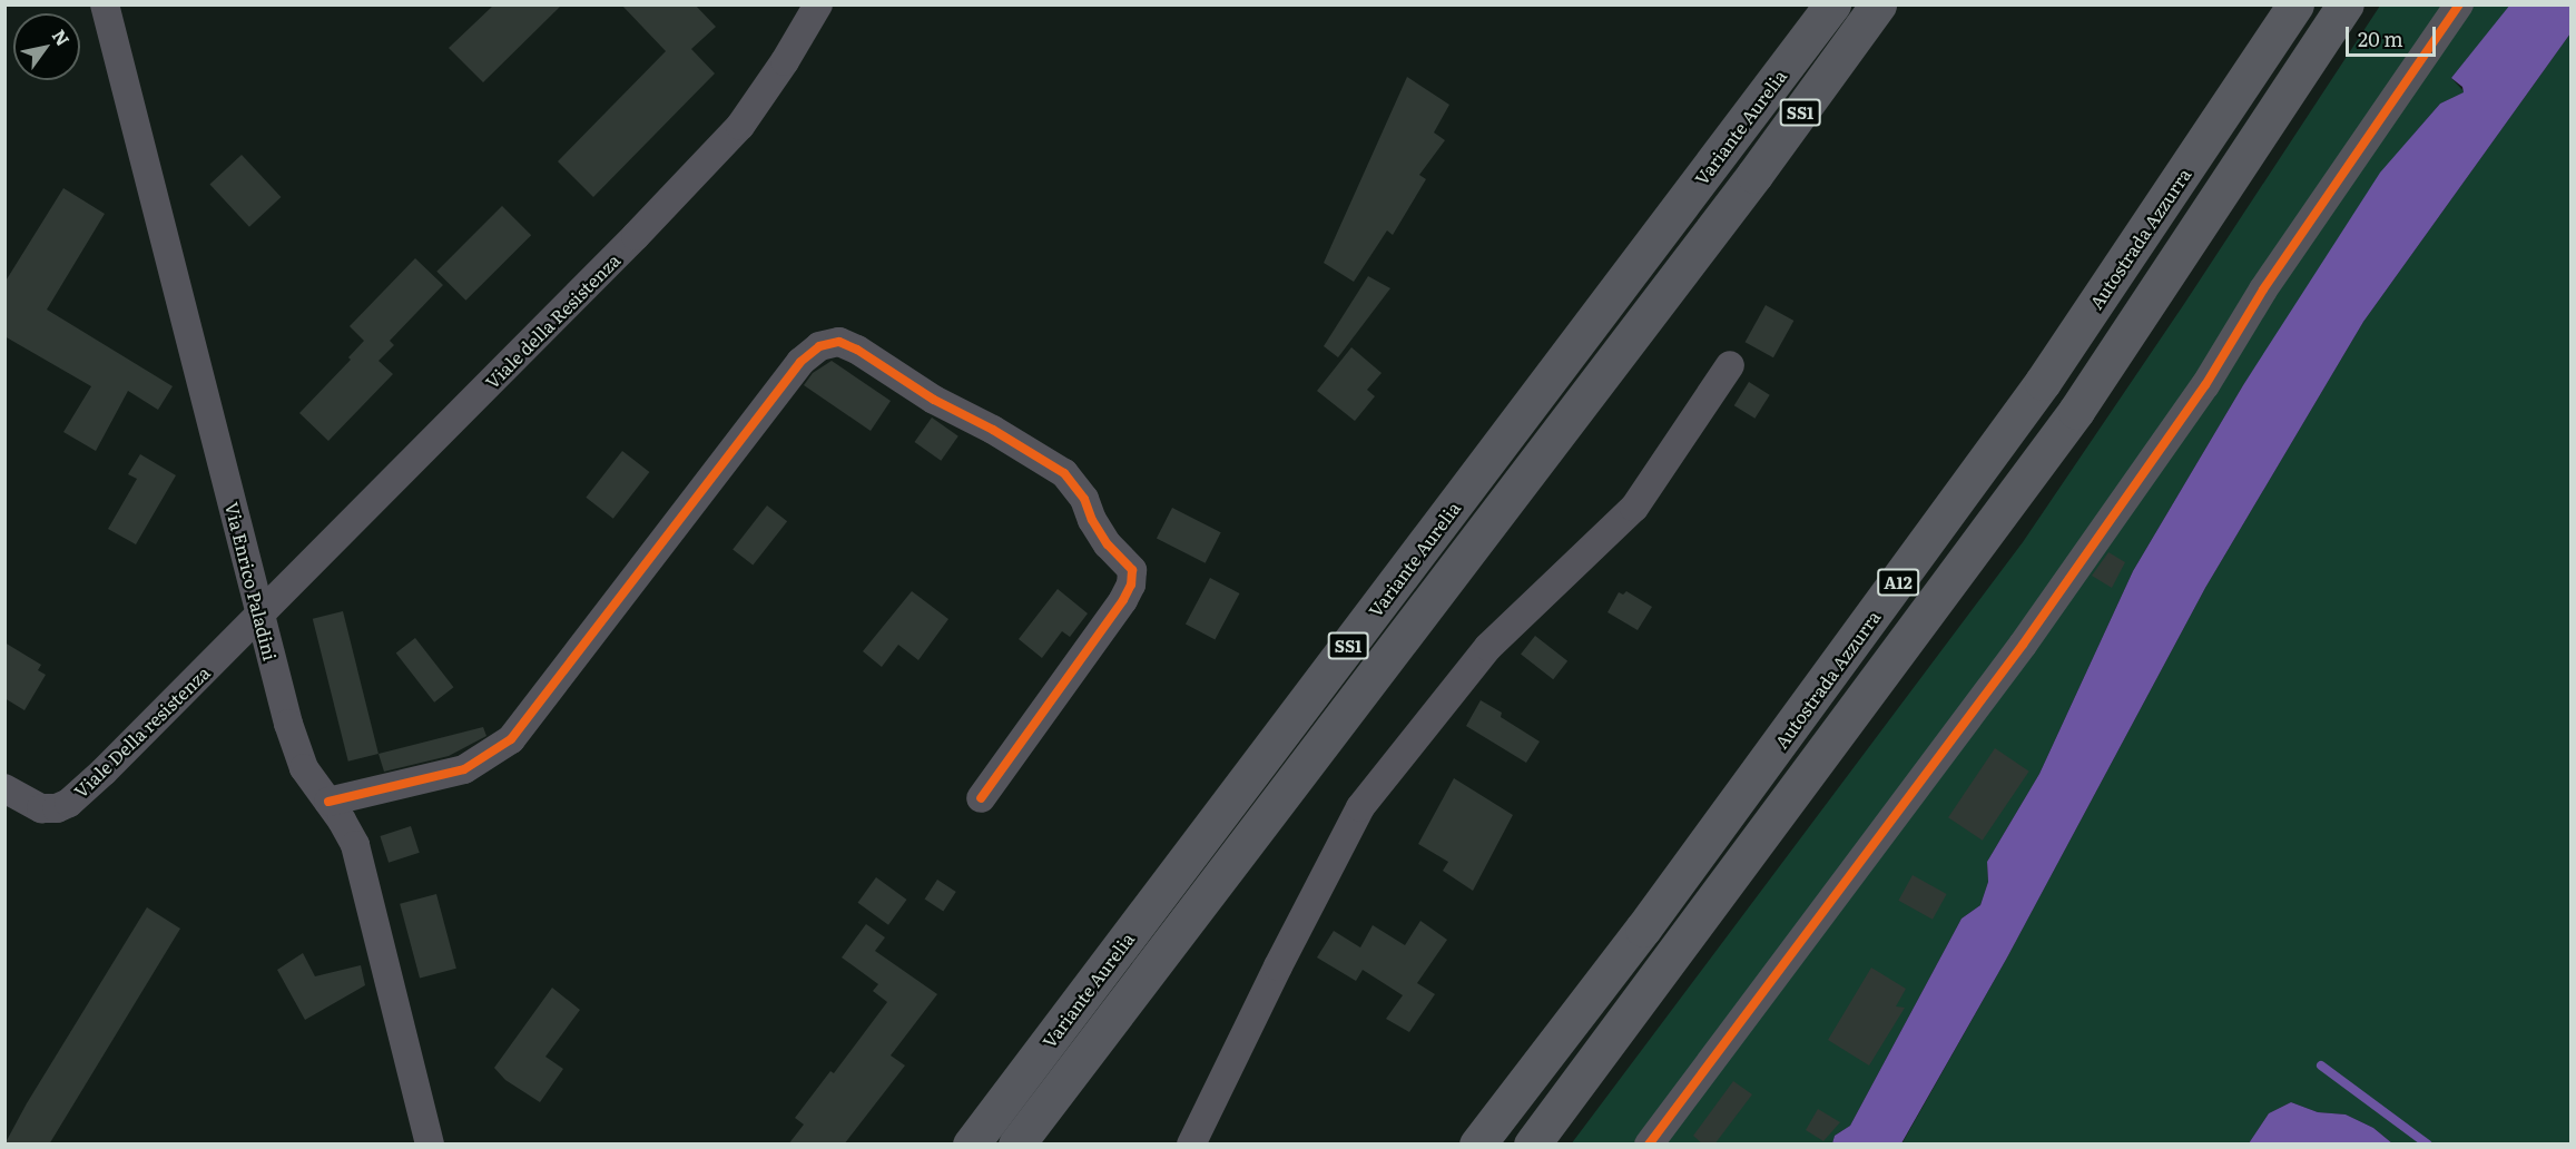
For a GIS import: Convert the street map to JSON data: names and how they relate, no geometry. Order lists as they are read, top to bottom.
{
  "streets": {
    "highway": [
      "SS1",
      "Variante Aurelia",
      "Autostrada Azzurra",
      "A12"
    ],
    "street": ["Viale della Resistenza", "Via Enrico Paladini", "Viale Della resistenza"]
  },
  "crossings": [
    ["Viale della Resistenza", "Via Enrico Paladini"],
    ["Viale della Resistenza", "Viale Della resistenza"],
    ["Via Enrico Paladini", "Viale Della resistenza"]
  ],
  "scale_bar": "20 m",
  "north": "top right"
}
